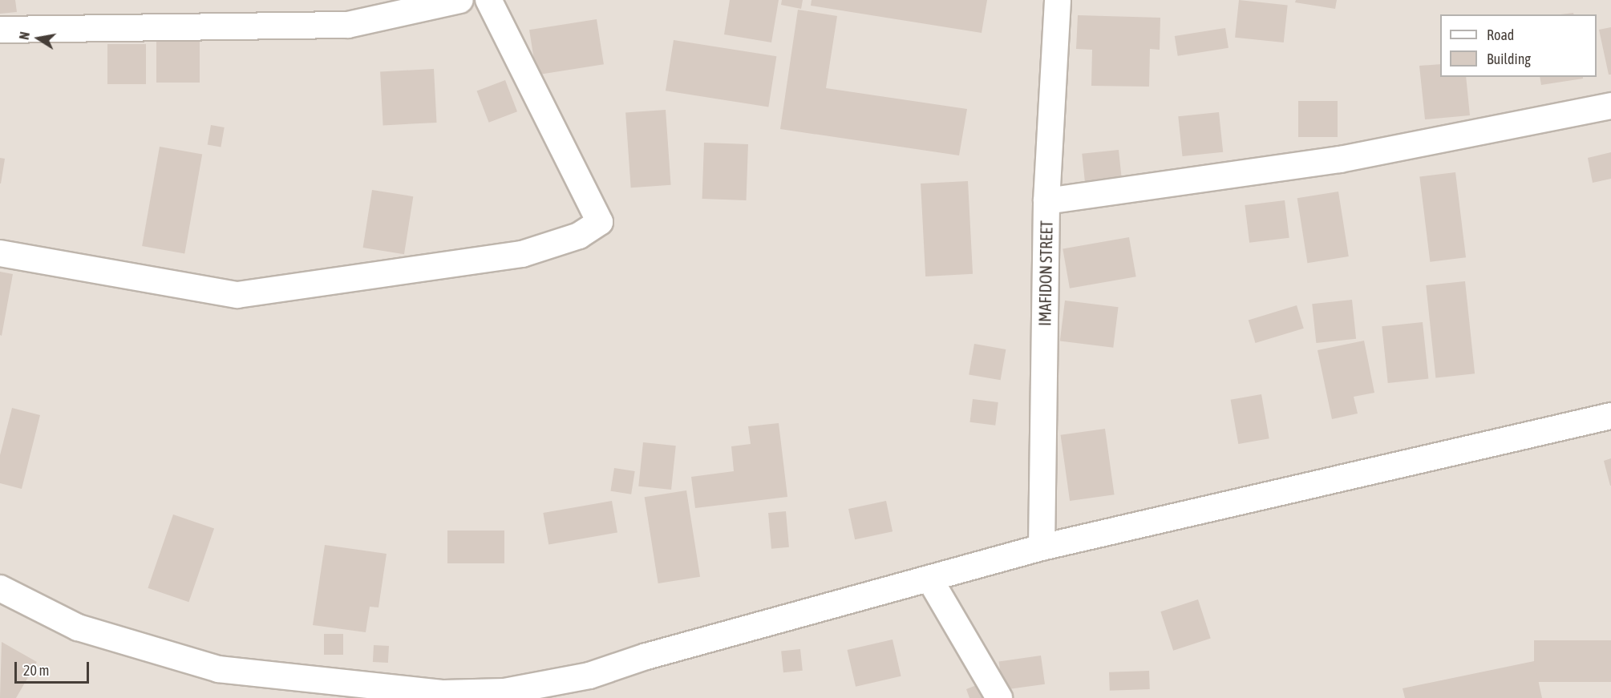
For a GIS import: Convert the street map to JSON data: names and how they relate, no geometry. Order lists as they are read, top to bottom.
{
  "streets": {
    "street": ["IMAFIDON STREET"]
  },
  "legend": ["Road", "Building"],
  "scale_bar": "20 m",
  "north": "left"
}
